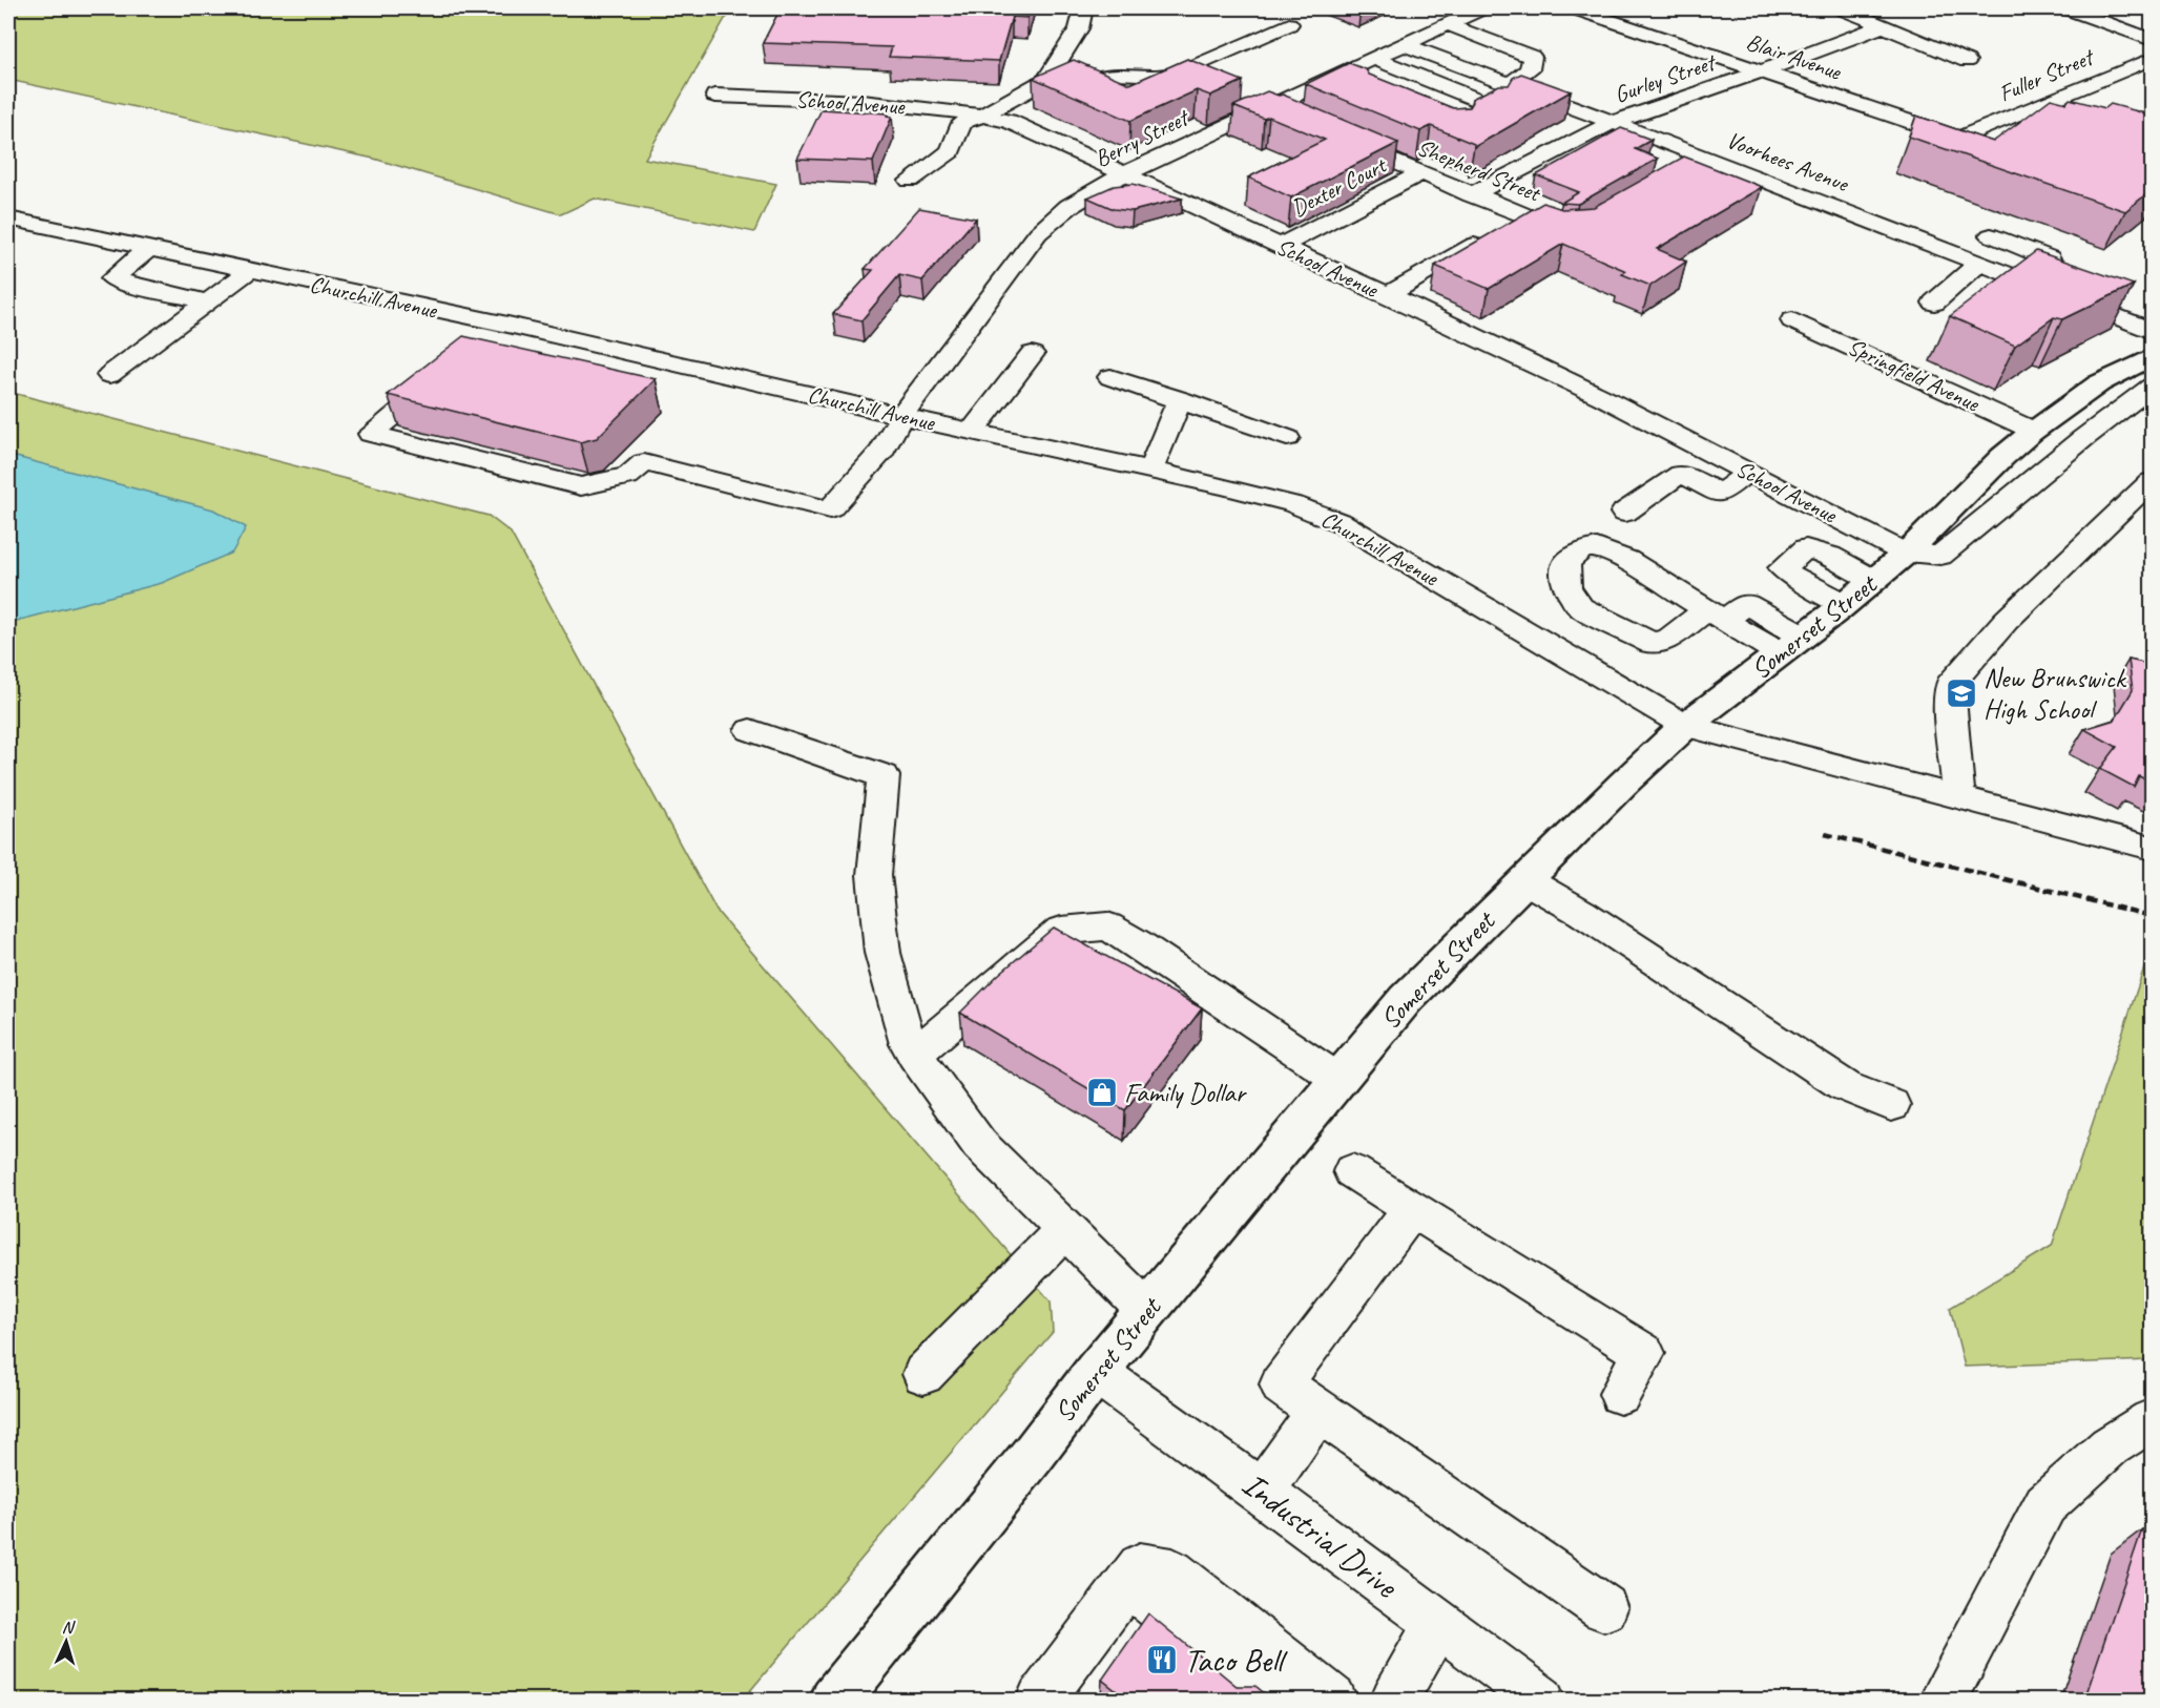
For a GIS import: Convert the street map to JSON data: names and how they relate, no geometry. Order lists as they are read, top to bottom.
{
  "streets": {
    "main road": ["Somerset Street"],
    "street": [
      "Blair Avenue",
      "Fuller Street",
      "Gurley Street",
      "School Avenue",
      "Berry Street",
      "Voorhees Avenue",
      "Shepherd Street",
      "Dexter Court",
      "Churchill Avenue",
      "Springfield Avenue",
      "Industrial Drive"
    ]
  },
  "crossings": [
    ["Blair Avenue", "Fuller Street"],
    ["Blair Avenue", "Gurley Street"],
    ["Gurley Street", "Voorhees Avenue"],
    ["Gurley Street", "Shepherd Street"],
    ["School Avenue", "Berry Street"],
    ["School Avenue", "Dexter Court"],
    ["School Avenue", "Somerset Street"],
    ["Berry Street", "Voorhees Avenue"],
    ["Berry Street", "Churchill Avenue"],
    ["Shepherd Street", "Dexter Court"],
    ["Churchill Avenue", "Somerset Street"],
    ["Springfield Avenue", "Somerset Street"],
    ["Somerset Street", "Industrial Drive"]
  ],
  "places": {
    "school or university": ["New Brunswick High School"],
    "shop": ["Family Dollar"],
    "restaurant": ["Taco Bell"]
  },
  "north": "top"
}
